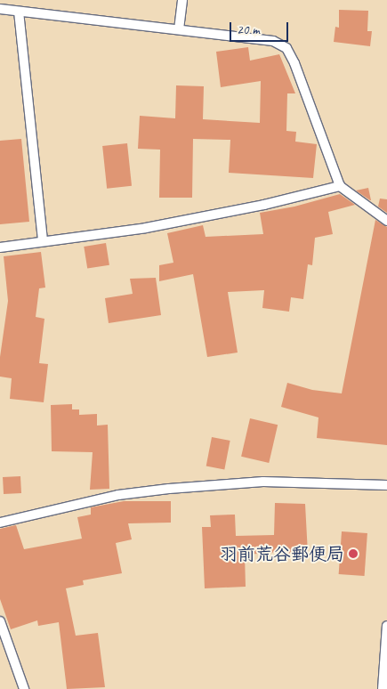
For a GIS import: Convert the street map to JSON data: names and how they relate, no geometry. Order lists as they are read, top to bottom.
{
  "places": ["羽前荒谷郵便局"],
  "scale_bar": "20 m"
}
